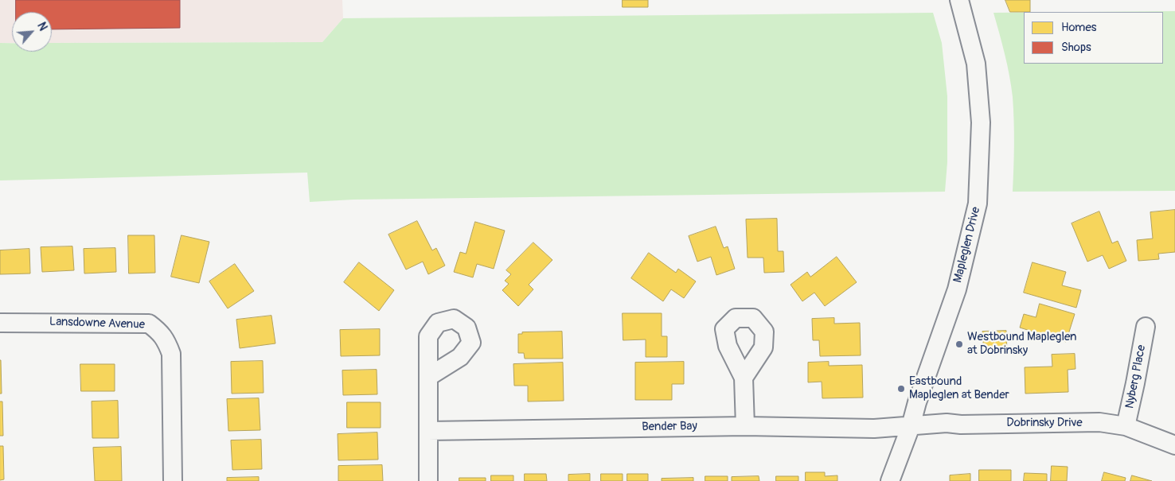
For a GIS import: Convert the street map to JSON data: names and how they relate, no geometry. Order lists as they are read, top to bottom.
{
  "streets": {
    "street": [
      "Mapleglen Drive",
      "Lansdowne Avenue",
      "Nyberg Place",
      "Dobrinsky Drive",
      "Bender Bay"
    ]
  },
  "crossings": [
    ["Mapleglen Drive", "Dobrinsky Drive"],
    ["Mapleglen Drive", "Bender Bay"],
    ["Nyberg Place", "Dobrinsky Drive"],
    ["Dobrinsky Drive", "Bender Bay"]
  ],
  "places": ["Westbound Mapleglen at Dobrinsky", "Eastbound Mapleglen at Bender"],
  "legend": ["Homes", "Shops"],
  "north": "top right"
}
